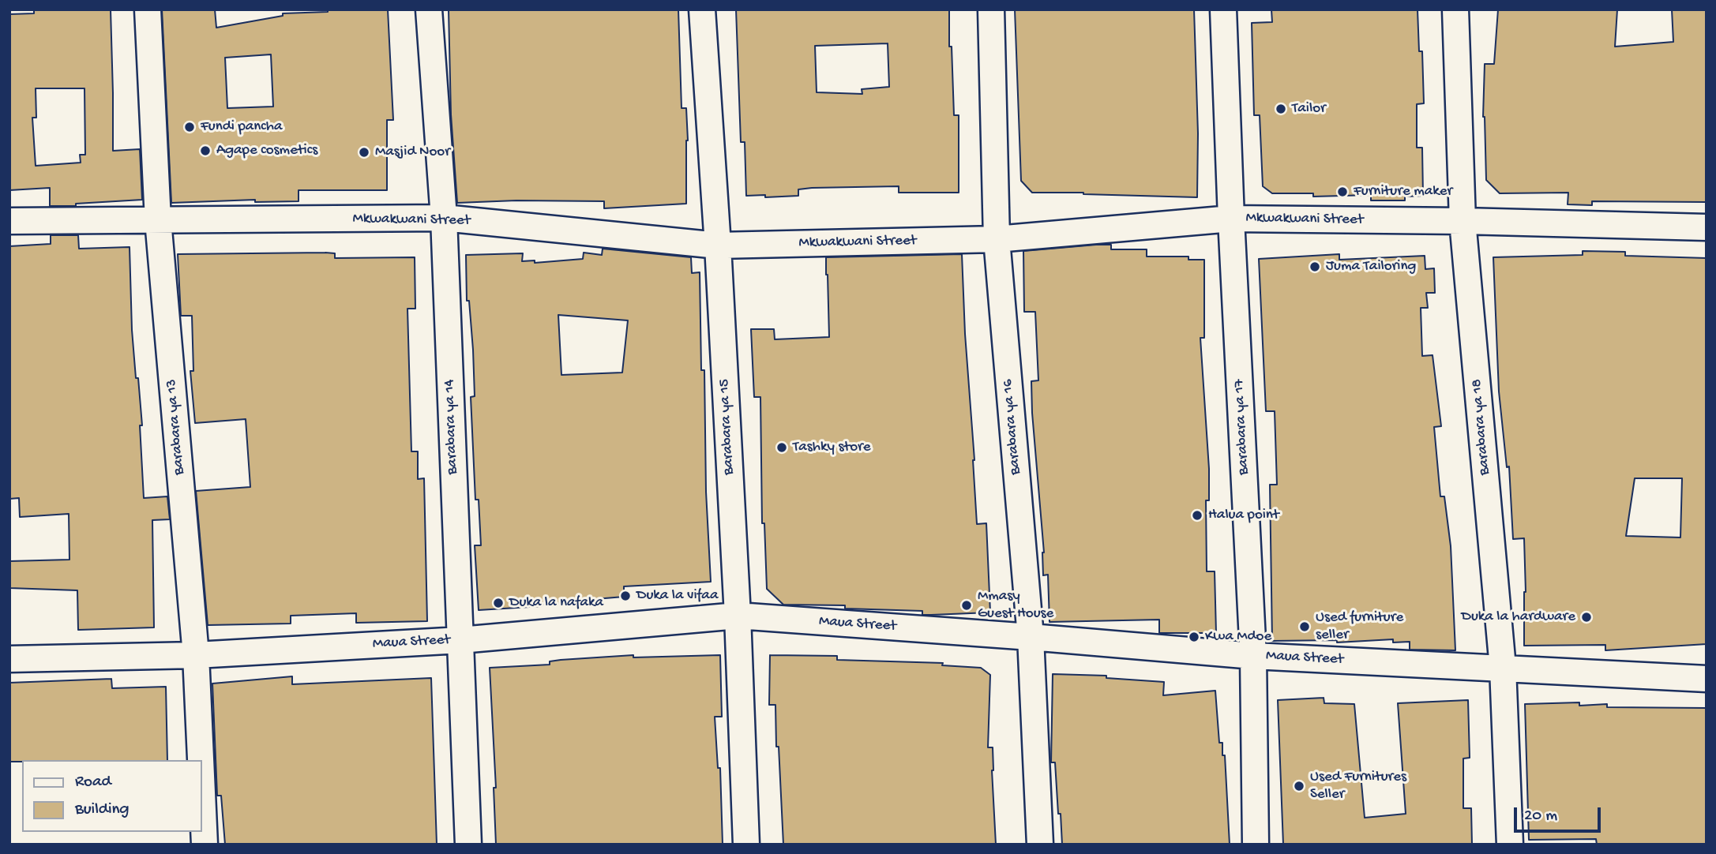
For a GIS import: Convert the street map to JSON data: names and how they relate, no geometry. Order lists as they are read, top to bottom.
{
  "streets": {
    "street": [
      "Mkwakwani Street",
      "Barabara ya 13",
      "Barabara ya 14",
      "Barabara ya 15",
      "Barabara ya 16",
      "Barabara ya 17",
      "Barabara ya 18",
      "Maua Street"
    ]
  },
  "crossings": [
    ["Mkwakwani Street", "Barabara ya 13"],
    ["Mkwakwani Street", "Barabara ya 14"],
    ["Mkwakwani Street", "Barabara ya 15"],
    ["Mkwakwani Street", "Barabara ya 16"],
    ["Mkwakwani Street", "Barabara ya 17"],
    ["Mkwakwani Street", "Barabara ya 18"],
    ["Barabara ya 13", "Maua Street"],
    ["Barabara ya 14", "Maua Street"],
    ["Barabara ya 15", "Maua Street"],
    ["Barabara ya 16", "Maua Street"],
    ["Barabara ya 17", "Maua Street"],
    ["Barabara ya 18", "Maua Street"]
  ],
  "places": [
    "Tailor",
    "Fundi pancha",
    "Agape cosmetics",
    "Masjid Noor",
    "Furniture maker",
    "Juma Tailoring",
    "Tashky store",
    "Halua point",
    "Duka la vifaa",
    "Duka la nafaka",
    "Mmasy Guest House",
    "Duka la hardware",
    "Used furniture seller",
    "Kwa Mdoe",
    "Used Furnitures Seller"
  ],
  "legend": ["Road", "Building"],
  "scale_bar": "20 m"
}
